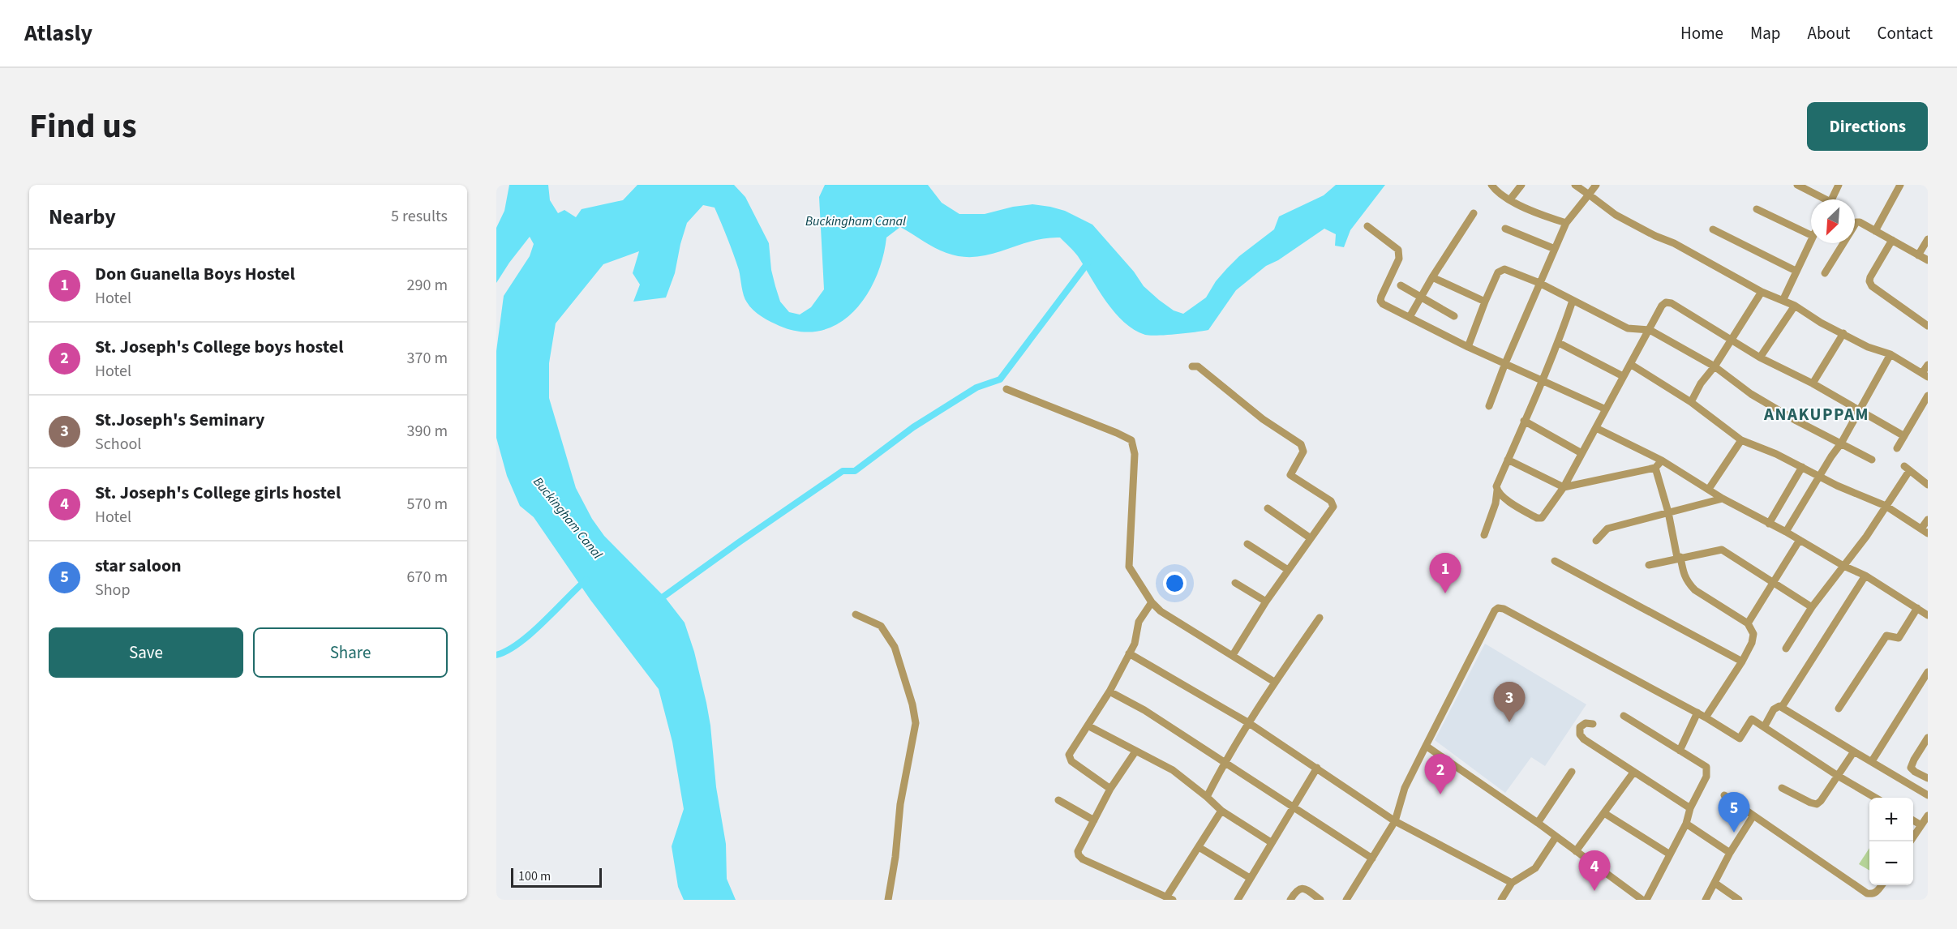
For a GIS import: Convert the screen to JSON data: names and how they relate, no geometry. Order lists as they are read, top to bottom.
{
  "districts": ["ANAKUPPAM"],
  "water": ["Buckingham Canal"],
  "scale_bar": "100 m",
  "north": "bottom left",
  "page": {
    "header": "Atlasly",
    "nav": [
      "Home",
      "Map",
      "About",
      "Contact"
    ],
    "title": "Find us",
    "buttons": [
      "Directions",
      ["Save", "Share"]
    ],
    "heading": ["Nearby", "5 results"],
    "list": [
      {
        "mark": "1",
        "name": "Don Guanella Boys Hostel",
        "note": "Hotel",
        "value": "290 m"
      },
      {
        "mark": "2",
        "name": "St. Joseph's College boys hostel",
        "note": "Hotel",
        "value": "370 m"
      },
      {
        "mark": "3",
        "name": "St.Joseph's Seminary",
        "note": "School",
        "value": "390 m"
      },
      {
        "mark": "4",
        "name": "St. Joseph's College girls hostel",
        "note": "Hotel",
        "value": "570 m"
      },
      {
        "mark": "5",
        "name": "star saloon",
        "note": "Shop",
        "value": "670 m"
      }
    ],
    "pins": [
      "1",
      "3",
      "2",
      "5",
      "4"
    ],
    "map_buttons": ["+", "−"],
    "scale": "100 m"
  }
}
